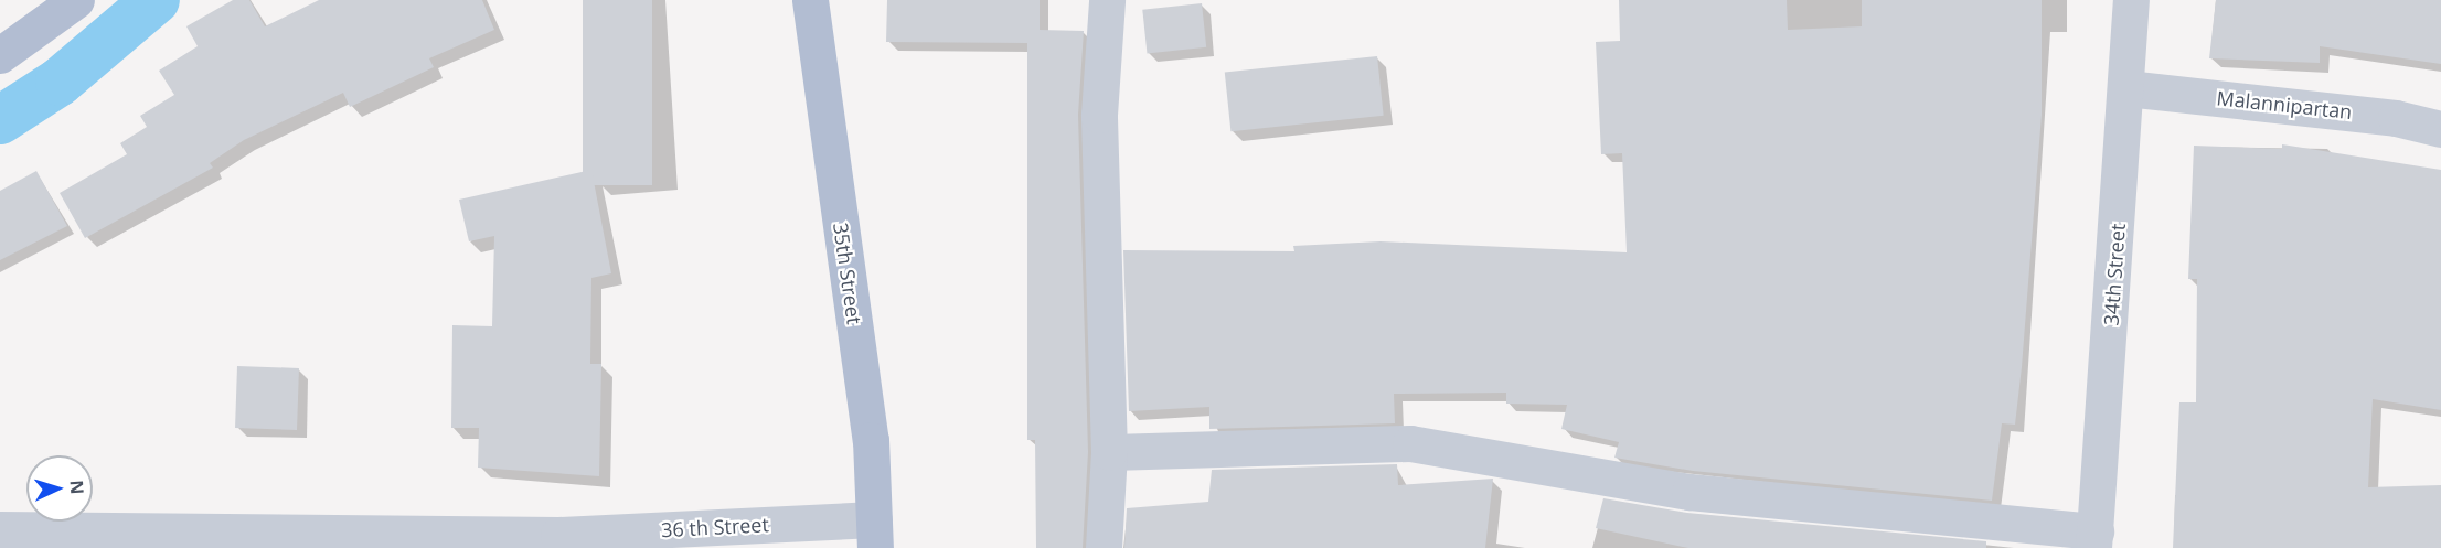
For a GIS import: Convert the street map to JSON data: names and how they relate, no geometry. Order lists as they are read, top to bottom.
{
  "streets": {
    "main road": ["35th Street"],
    "street": ["Malannipartan", "34th Street", "36 th Street"]
  },
  "crossings": [
    ["Malannipartan", "34th Street"],
    ["35th Street", "36 th Street"]
  ],
  "north": "right"
}
